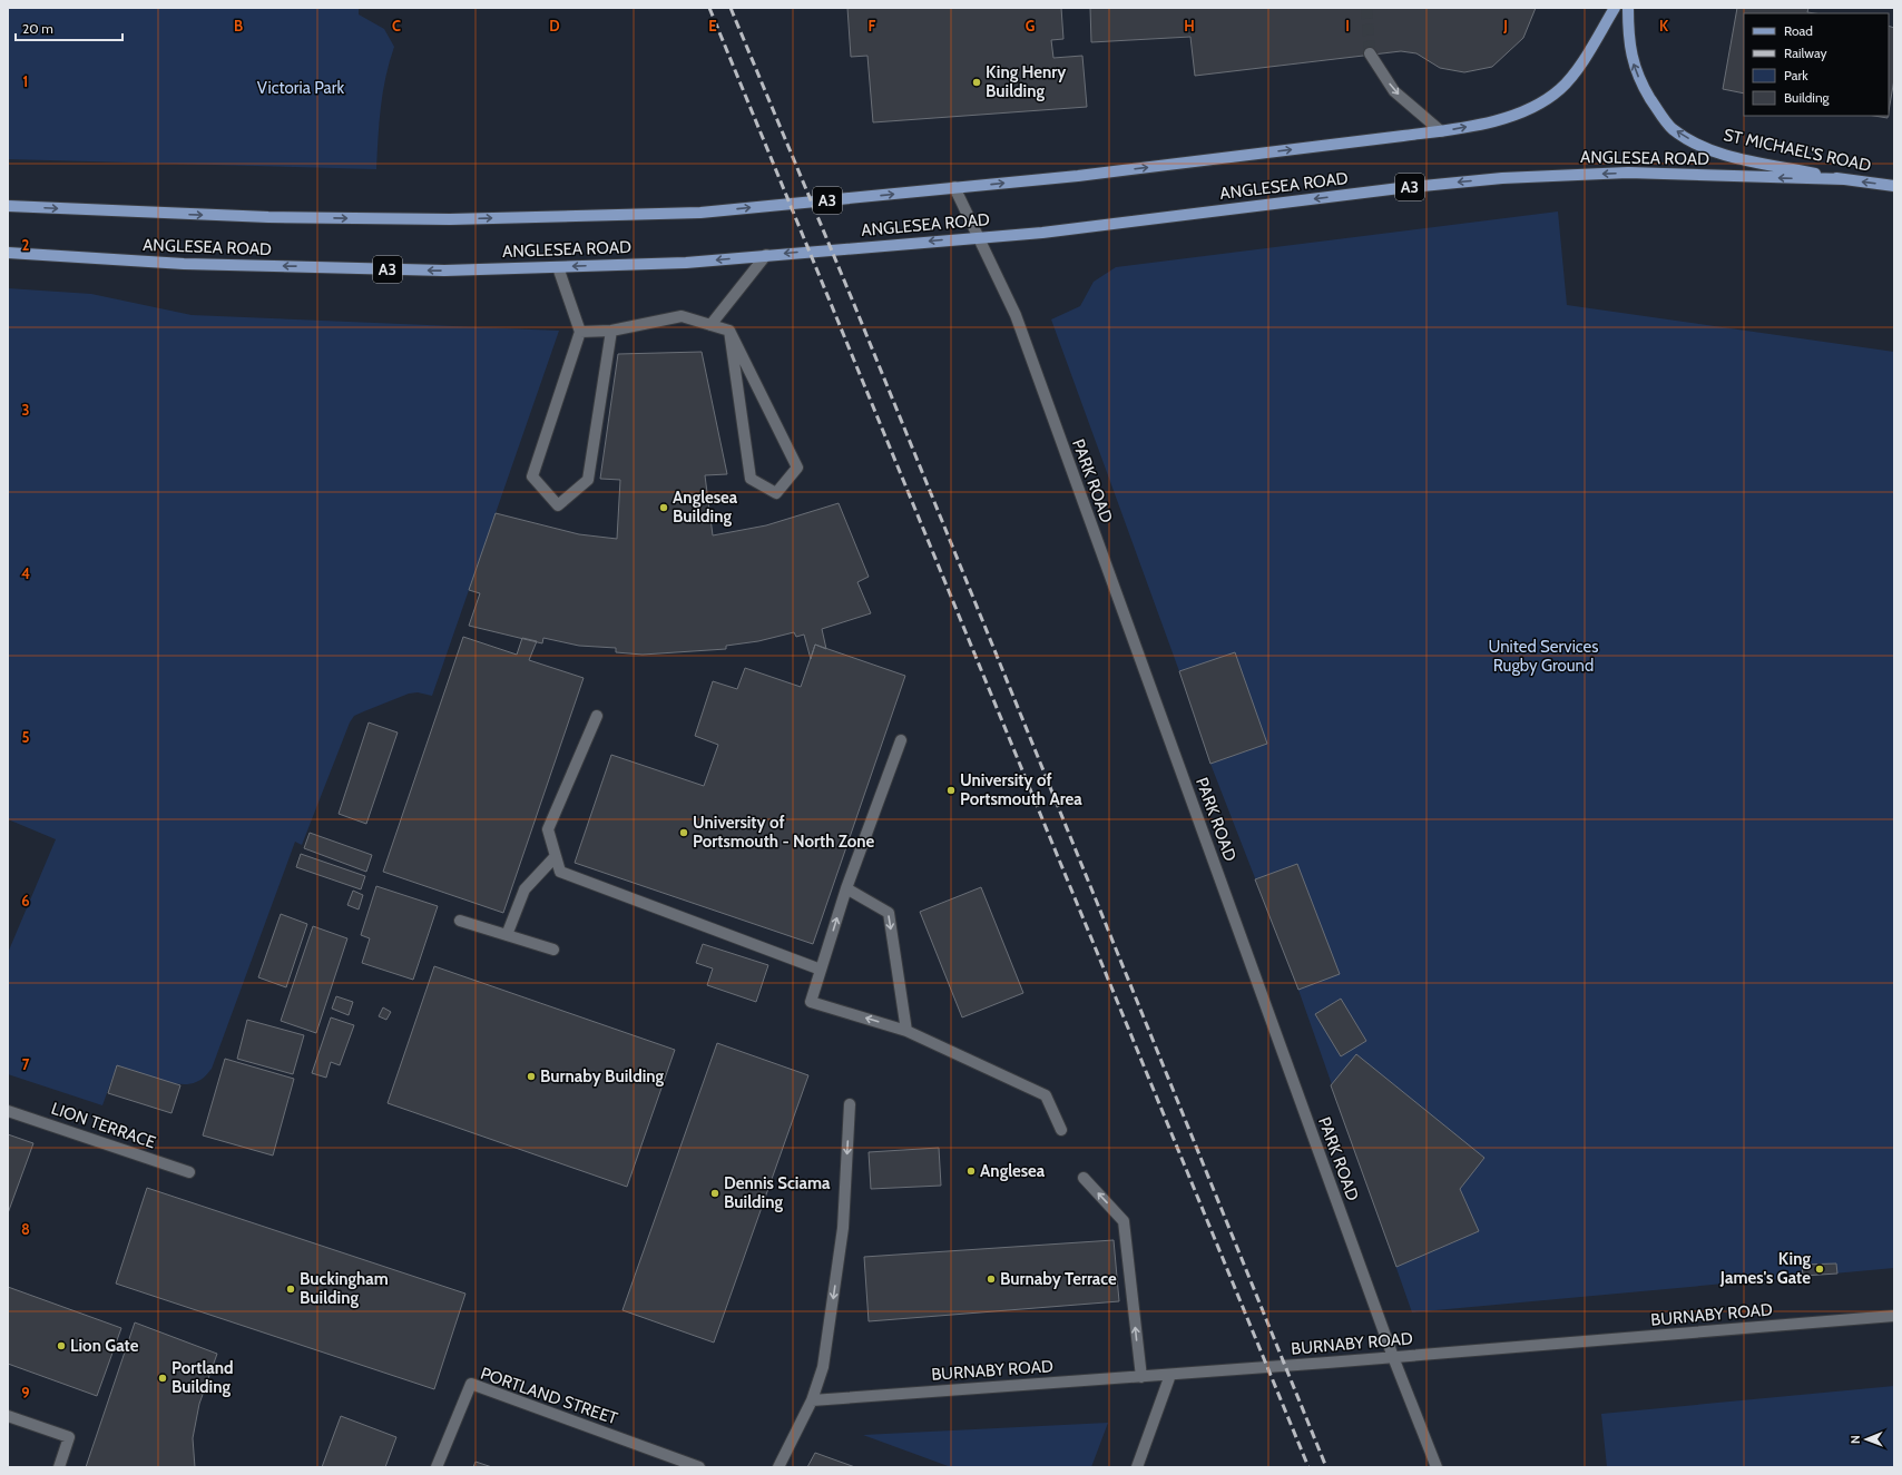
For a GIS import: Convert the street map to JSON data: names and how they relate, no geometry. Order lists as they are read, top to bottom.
{
  "streets": {
    "main road": ["ST MICHAEL'S ROAD", "ANGLESEA ROAD", "A3"],
    "street": [
      "PARK ROAD",
      "LION TERRACE",
      "BURNABY ROAD",
      "PORTLAND STREET"
    ]
  },
  "crossings": [
    ["ST MICHAEL'S ROAD", "ANGLESEA ROAD"],
    ["ANGLESEA ROAD", "PARK ROAD"],
    ["PARK ROAD", "BURNABY ROAD"]
  ],
  "one_way": ["ST MICHAEL'S ROAD"],
  "parks": ["Victoria Park", "United Services Rugby Ground"],
  "places": [
    "King Henry Building",
    "Anglesea Building",
    "University of Portsmouth Area",
    "University of Portsmouth - North Zone",
    "Burnaby Building",
    "Anglesea",
    "Dennis Sciama Building",
    "King James's Gate",
    "Burnaby Terrace",
    "Buckingham Building",
    "Lion Gate",
    "Portland Building"
  ],
  "legend": [
    "Road",
    "Railway",
    "Park",
    "Building"
  ],
  "scale_bar": "20 m",
  "north": "left",
  "grid": {
    "columns": [
      "B",
      "C",
      "D",
      "E",
      "F",
      "G",
      "H",
      "I",
      "J",
      "K"
    ],
    "rows": [
      "1",
      "2",
      "3",
      "4",
      "5",
      "6",
      "7",
      "8",
      "9"
    ]
  }
}
